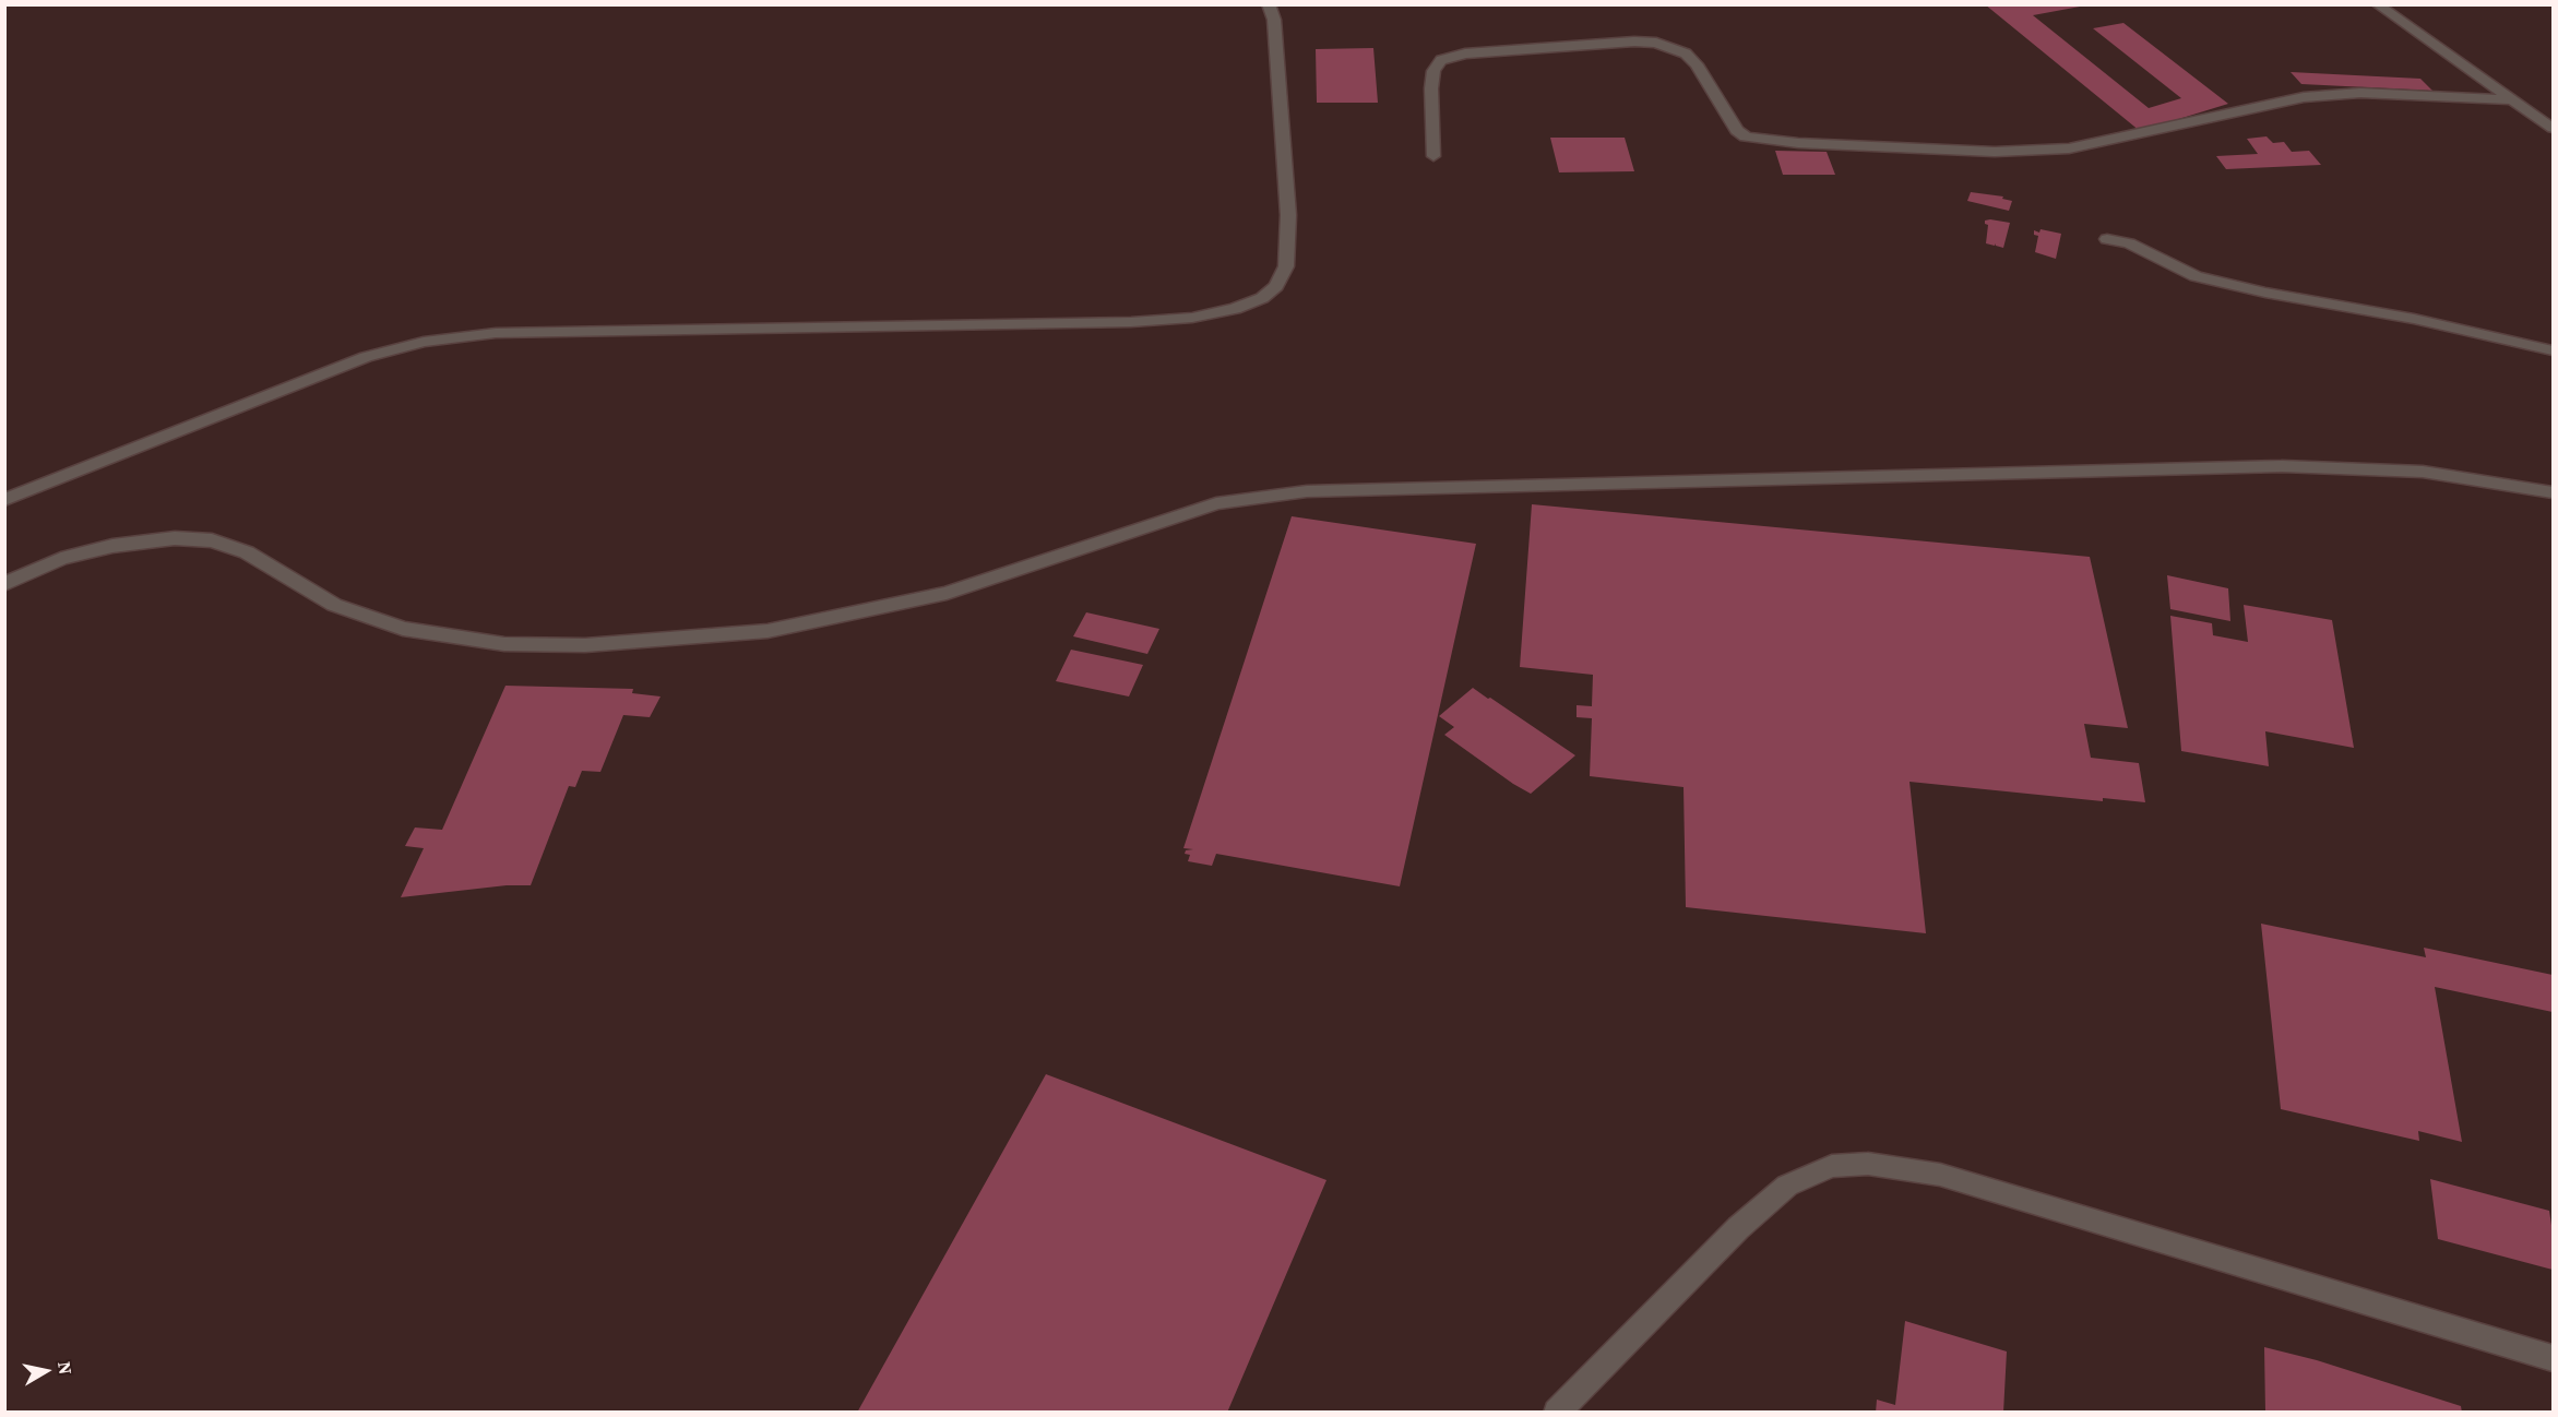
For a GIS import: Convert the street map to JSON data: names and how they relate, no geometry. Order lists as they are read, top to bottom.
{
  "north": "right"
}
